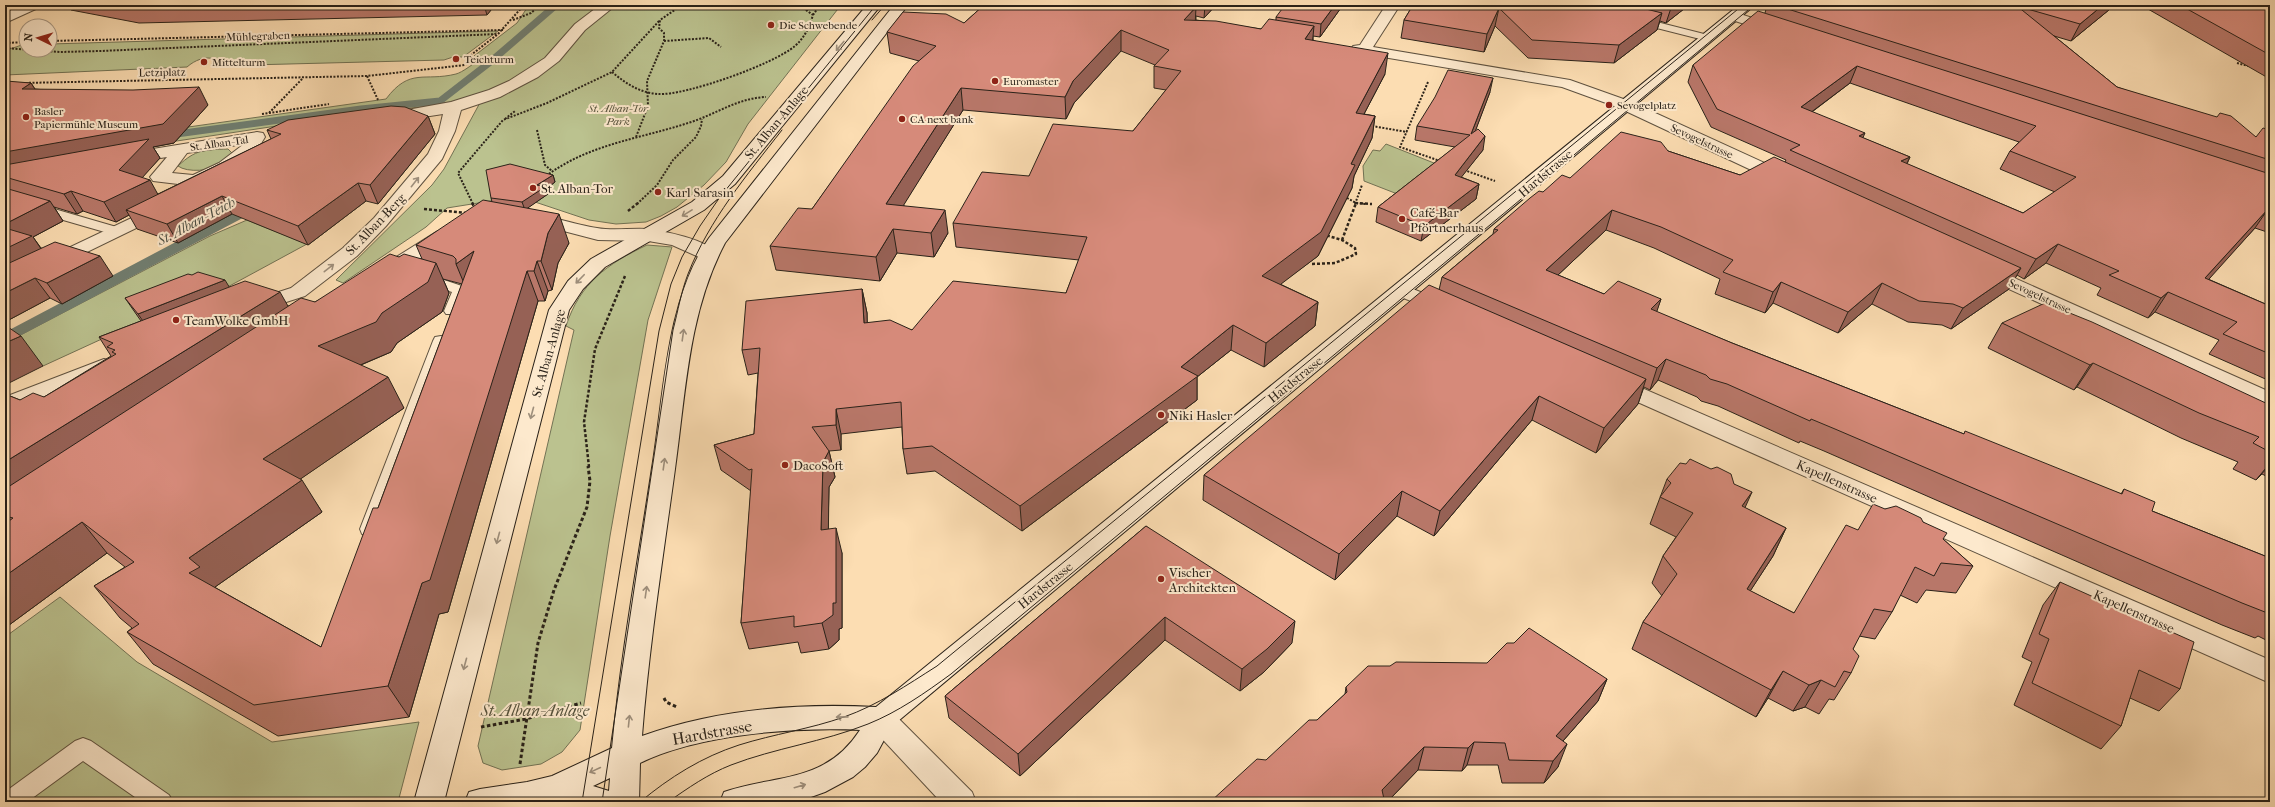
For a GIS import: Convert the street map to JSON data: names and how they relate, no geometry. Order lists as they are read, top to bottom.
{
  "streets": {
    "street": [
      "St. Alban-Anlage",
      "Sevogelstrasse",
      "St. Alban-Tal",
      "Hardstrasse",
      "St. Alban-Berg",
      "Kapellenstrasse"
    ],
    "path": ["Mühlegraben", "Letziplatz"]
  },
  "crossings": [
    ["St. Alban-Anlage", "Hardstrasse"],
    ["Sevogelstrasse", "Hardstrasse"]
  ],
  "water": ["St. Alban-Teich"],
  "parks": ["St. Alban-Tor Park", "St. Alban-Anlage"],
  "places": [
    "Die Schwebende",
    "Teichturm",
    "Mittelturm",
    "Euromaster",
    "Sevogelplatz",
    "Basler Papiermühle Museum",
    "CA next bank",
    "St. Alban-Tor",
    "Karl Sarasin",
    "Café-Bar Pförtnerhaus",
    "TeamWolke GmbH",
    "Niki Hasler",
    "DacoSoft",
    "Vischer Architekten"
  ],
  "north": "left"
}
